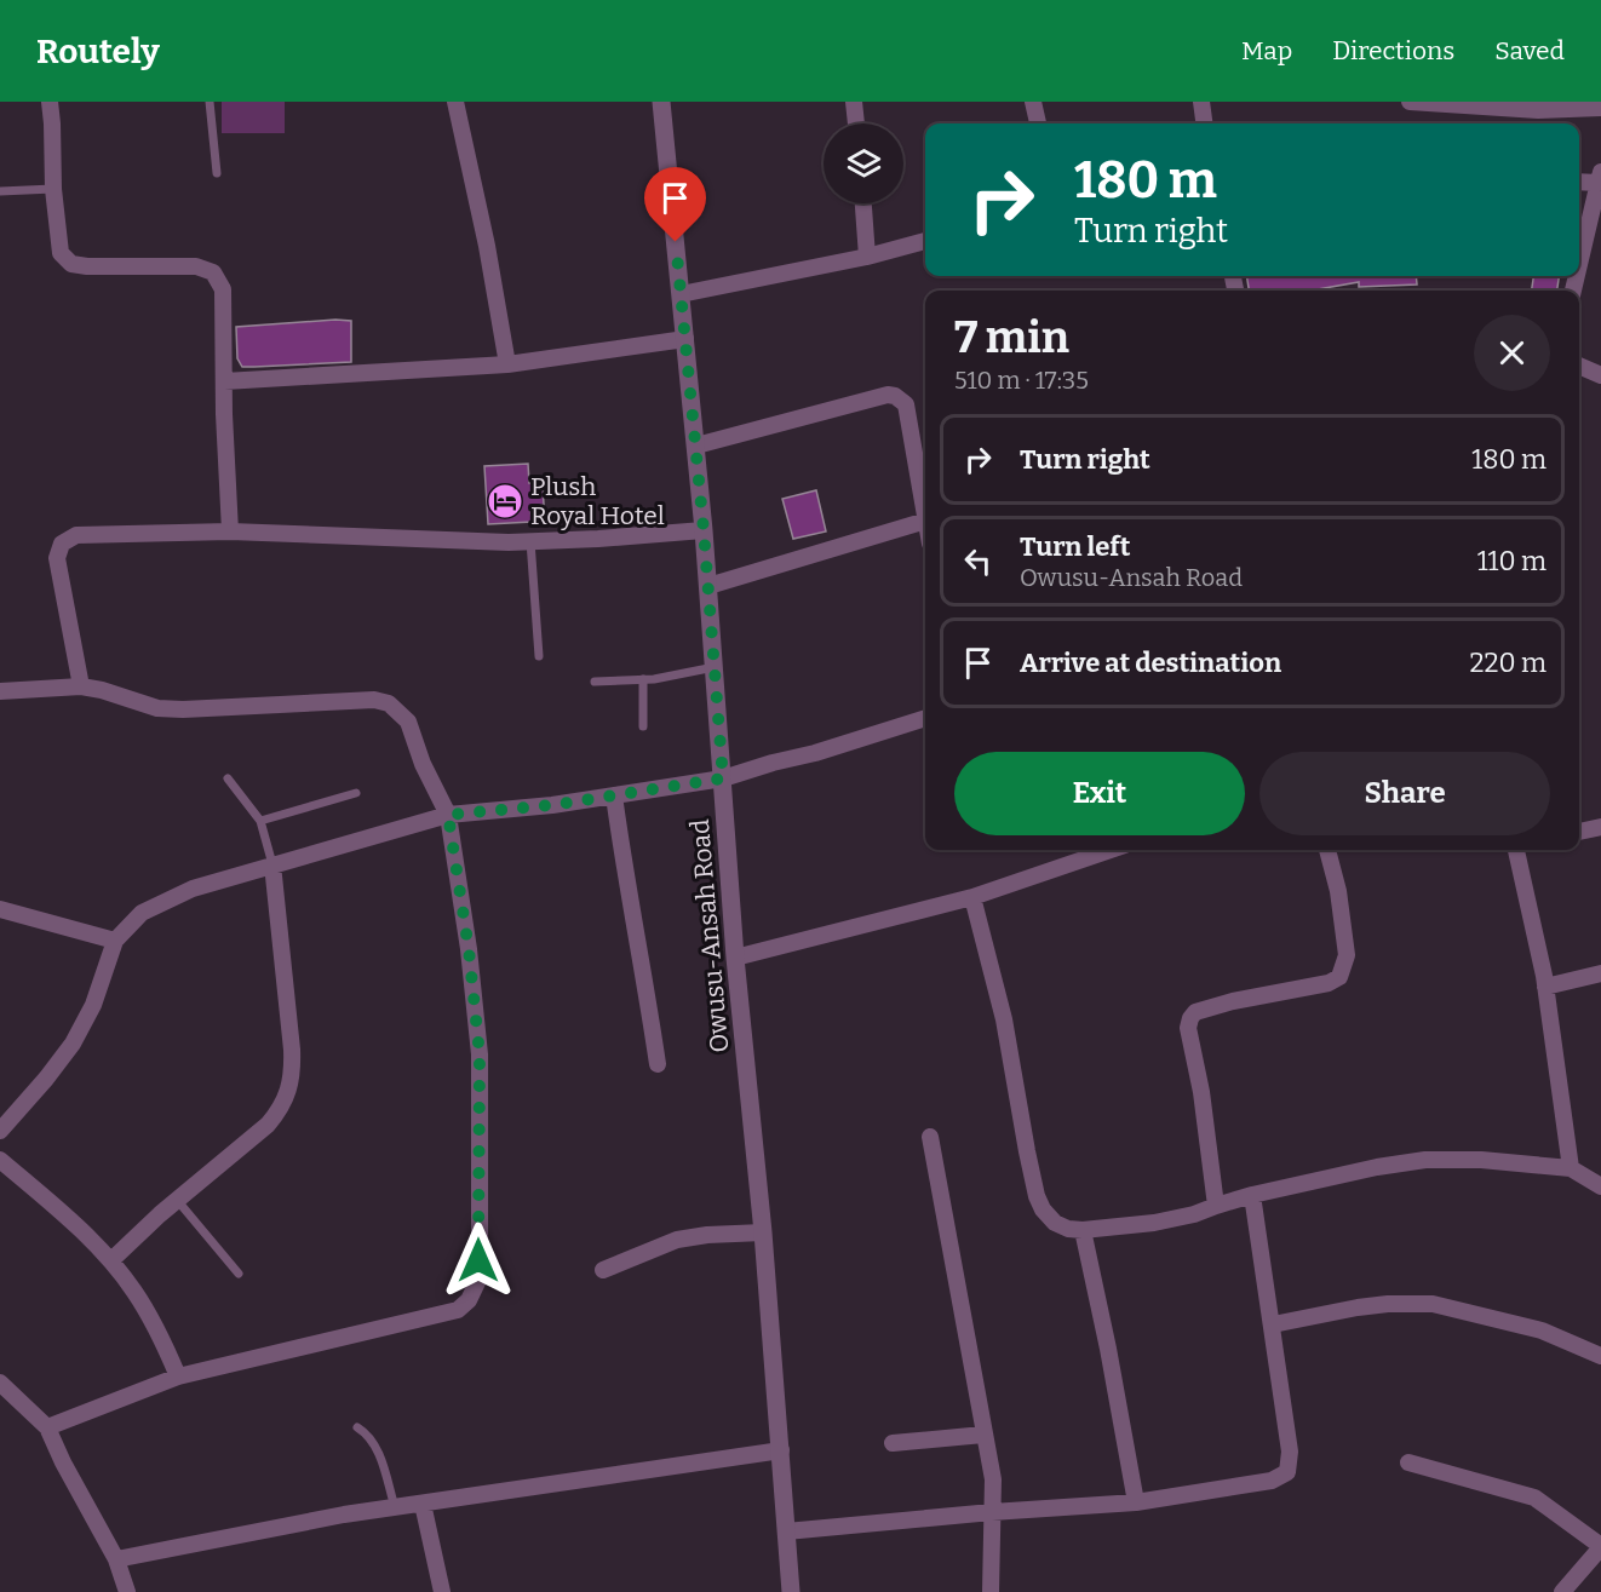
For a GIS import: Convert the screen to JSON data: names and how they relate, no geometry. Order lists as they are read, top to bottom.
{
  "streets": {
    "street": ["Owusu-Ansah Road"]
  },
  "places": {
    "hotel": ["Plush Royal Hotel"]
  },
  "page": {
    "header": "Routely",
    "nav": ["Map", "Directions", "Saved"],
    "turn": ["180 m", "Turn right"],
    "heading": ["7 min", "510 m · 17:35"],
    "list": [
      {
        "name": "Turn right",
        "value": "180 m"
      },
      {
        "name": "Turn left",
        "note": "Owusu-Ansah Road",
        "value": "110 m"
      },
      {
        "name": "Arrive at destination",
        "value": "220 m"
      }
    ],
    "buttons": ["Exit", "Share"]
  }
}
